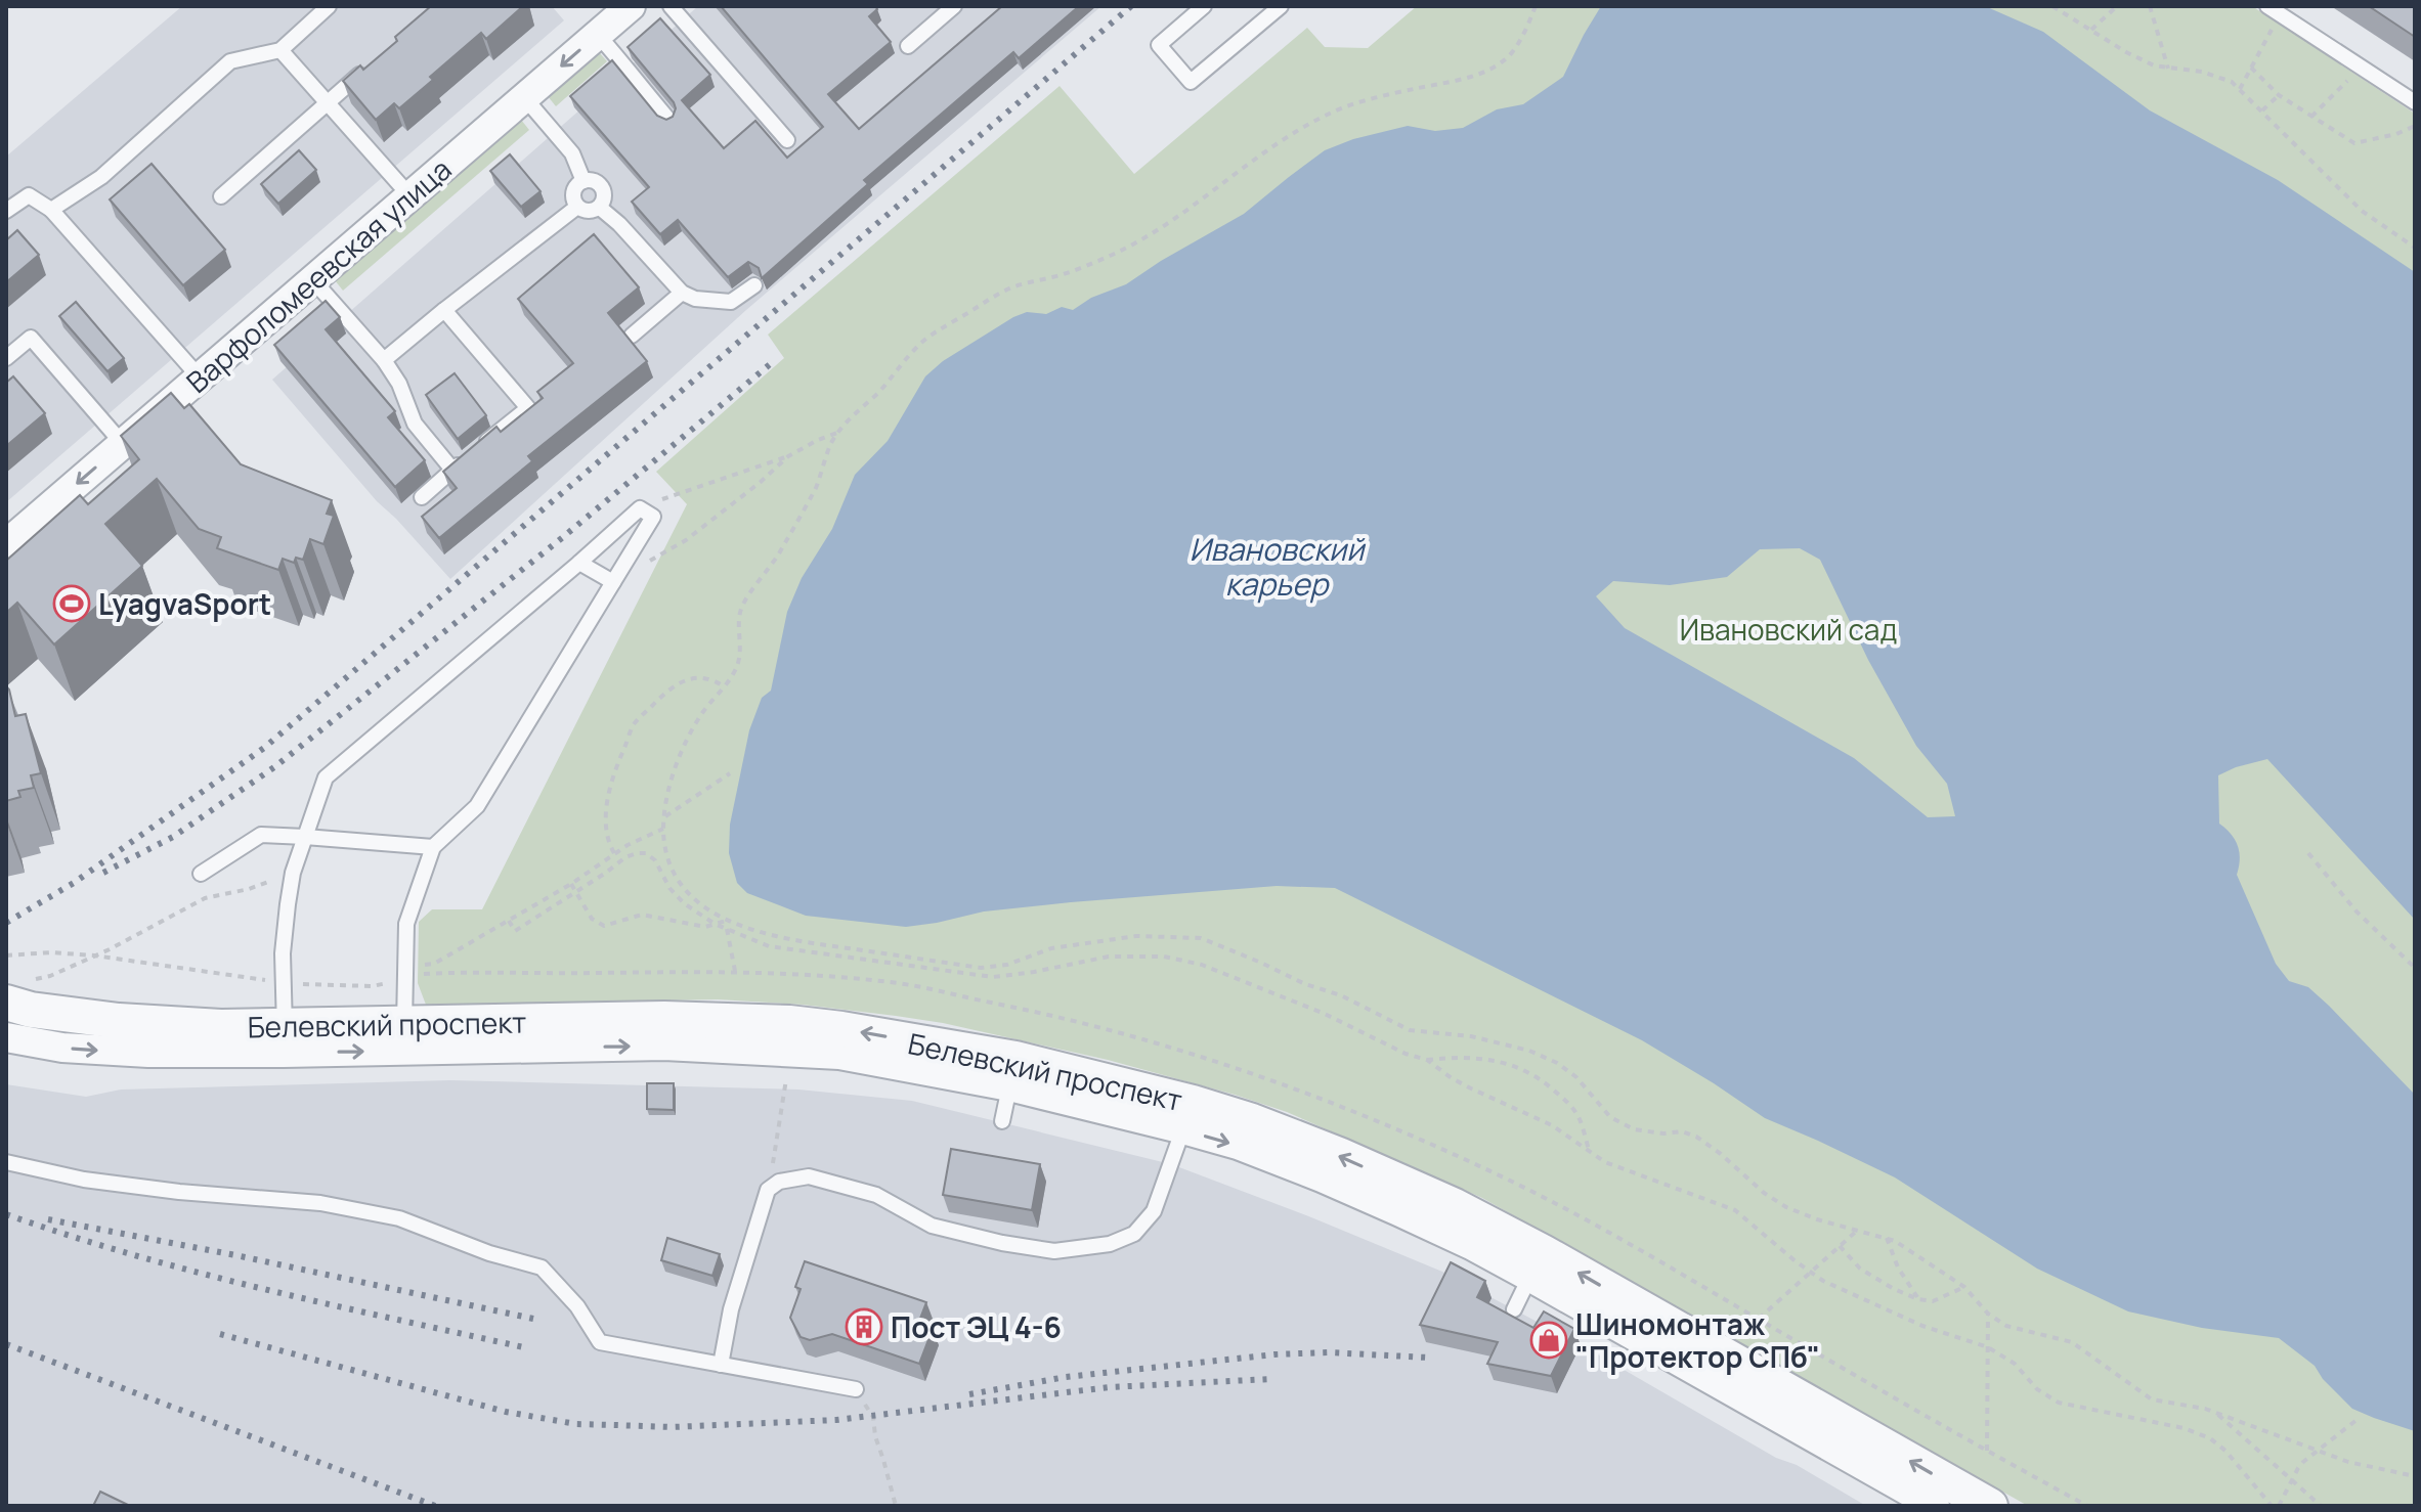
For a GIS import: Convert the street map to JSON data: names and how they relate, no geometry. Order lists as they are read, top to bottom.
{
  "streets": {
    "street": ["Варфоломеевская улица", "Белевский проспект"]
  },
  "water": ["Ивановский карьер"],
  "parks": ["Ивановский сад"],
  "places": {
    "sports": ["LyagvaSport"],
    "building": ["Пост ЭЦ 4-6"],
    "shop": ["Шиномонтаж \"Протектор СПб\""]
  }
}
